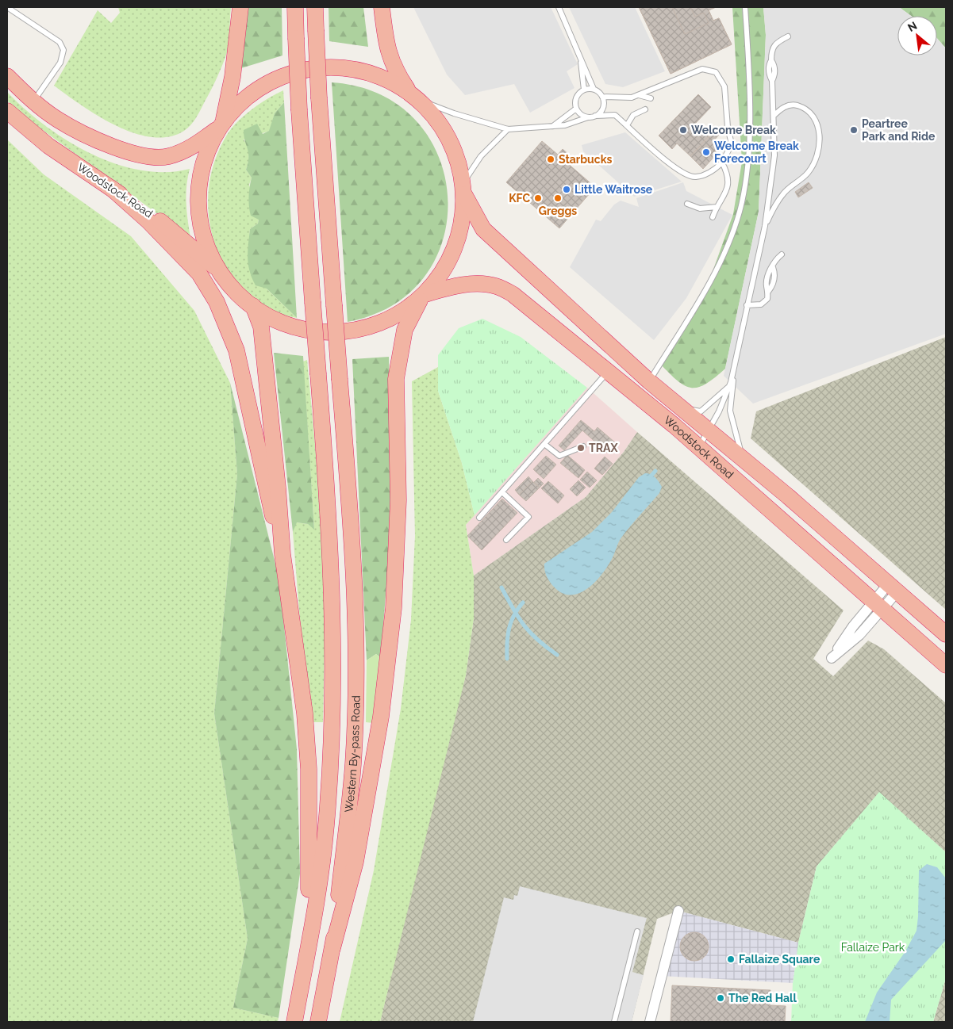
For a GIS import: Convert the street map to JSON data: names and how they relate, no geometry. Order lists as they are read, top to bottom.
{
  "streets": {
    "highway": ["Woodstock Road", "Western By-pass Road"]
  },
  "parks": ["Fallaize Park"],
  "places": [
    "Welcome Break",
    "Peartree Park and Ride",
    "Welcome Break Forecourt",
    "Starbucks",
    "Little Waitrose",
    "KFC",
    "Greggs",
    "TRAX",
    "Fallaize Square",
    "The Red Hall"
  ],
  "north": "top left"
}
